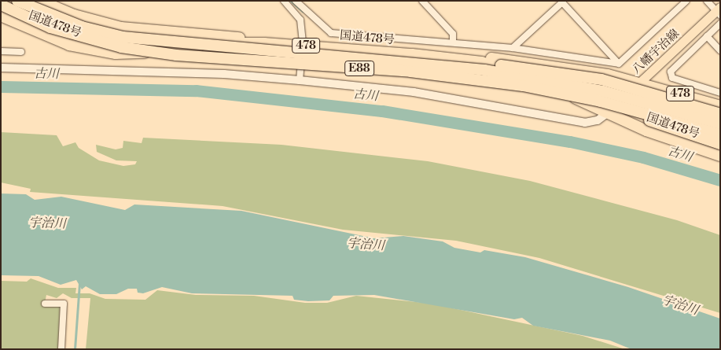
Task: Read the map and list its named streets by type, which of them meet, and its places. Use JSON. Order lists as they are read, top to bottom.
{
  "streets": {
    "highway": ["国道478号", "478", "E88"],
    "main road": ["八幡宇治線"]
  },
  "crossings": [
    ["国道478号", "八幡宇治線"]
  ],
  "water": ["古川", "宇治川"]
}
